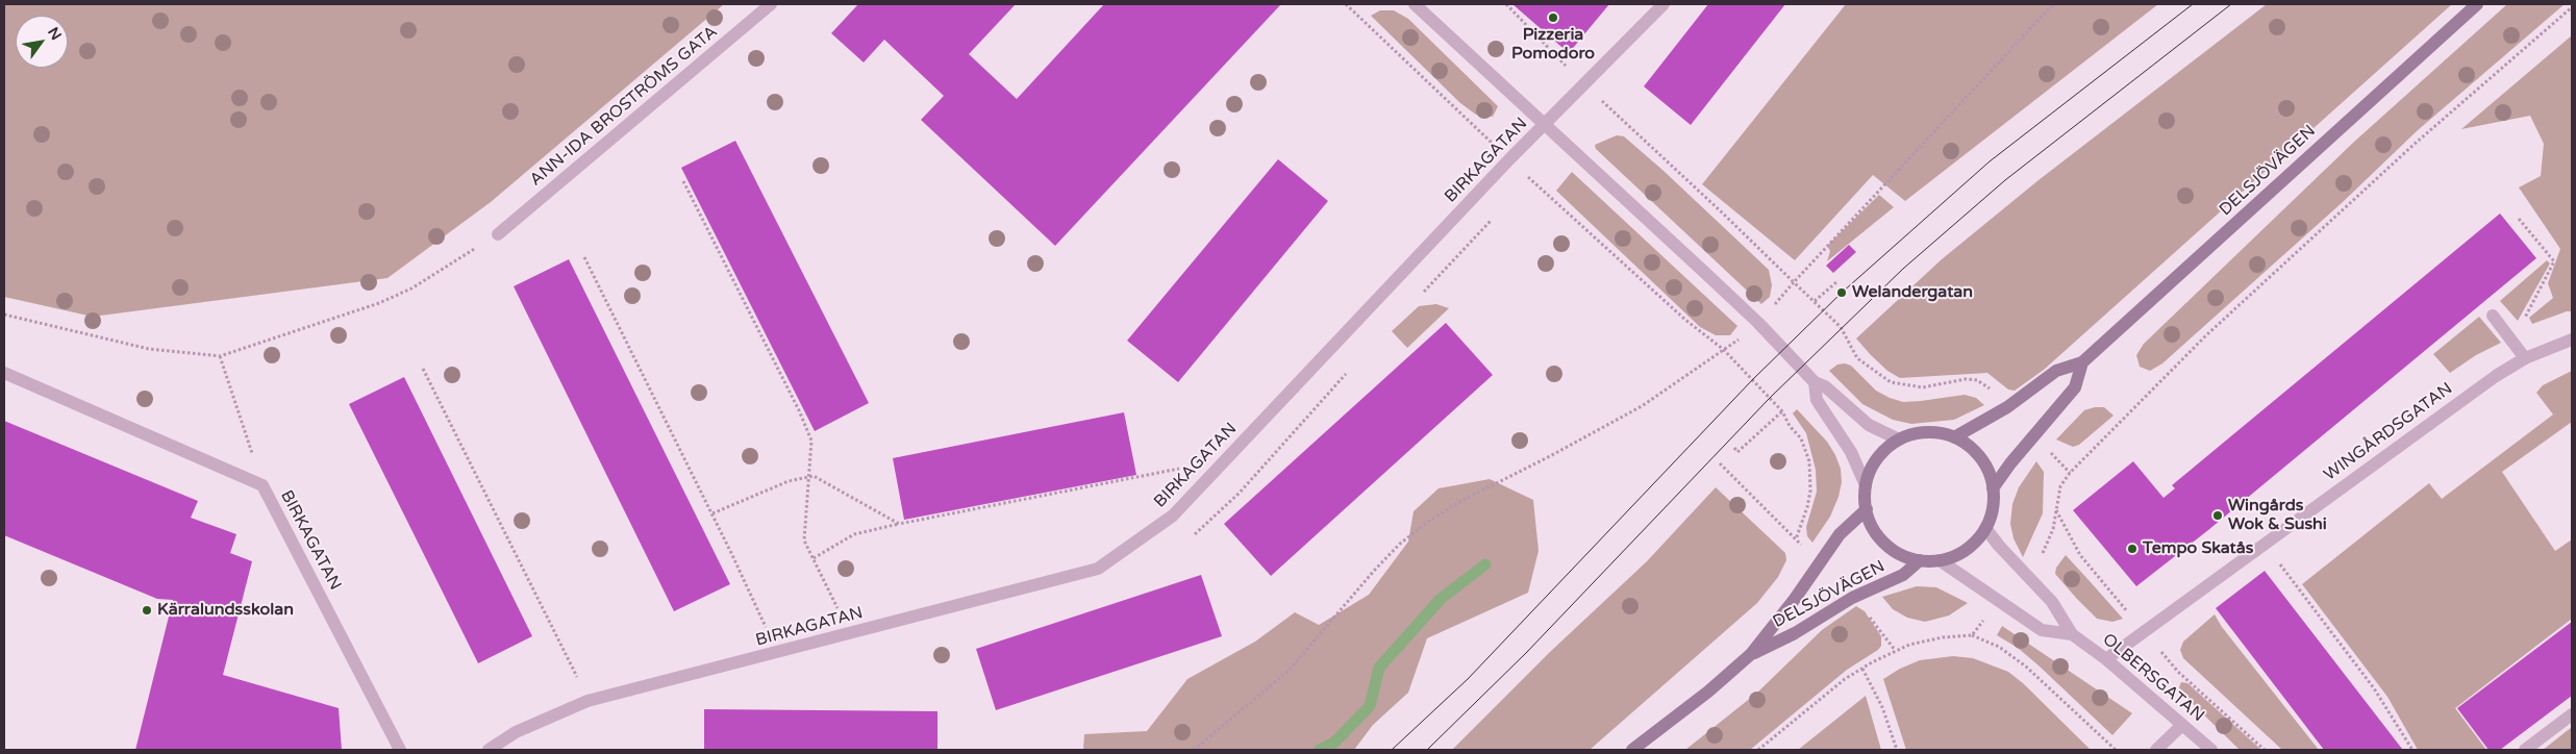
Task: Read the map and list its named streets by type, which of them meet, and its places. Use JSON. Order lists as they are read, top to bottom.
{
  "streets": {
    "street": [
      "ANN-IDA BROSTRÖMS GATA",
      "BIRKAGATAN",
      "DELSJÖVÄGEN",
      "WINGÅRDSGATAN",
      "OLBERSGATAN"
    ]
  },
  "crossings": [
    ["DELSJÖVÄGEN", "OLBERSGATAN"],
    ["WINGÅRDSGATAN", "OLBERSGATAN"]
  ],
  "places": [
    "Pizzeria Pomodoro",
    "Welandergatan",
    "Wingårds Wok & Sushi",
    "Tempo Skatås",
    "Kärralundsskolan"
  ],
  "north": "top right"
}
